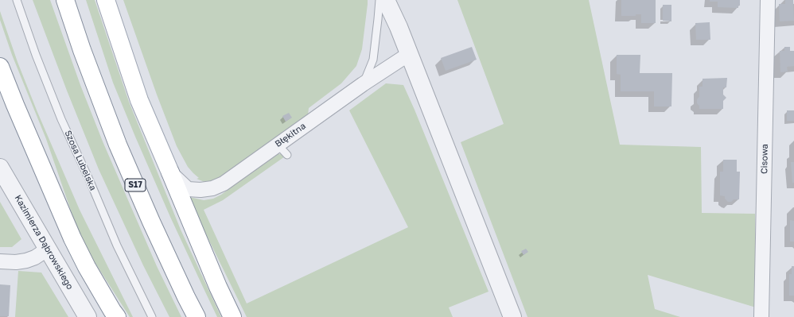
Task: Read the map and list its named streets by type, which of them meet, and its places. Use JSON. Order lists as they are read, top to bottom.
{
  "streets": {
    "main road": ["S17"],
    "street": ["Błękitna", "Cisowa", "Kazimierza Dąbrowskiego"],
    "lane": ["Szosa Lubelska"]
  }
}
